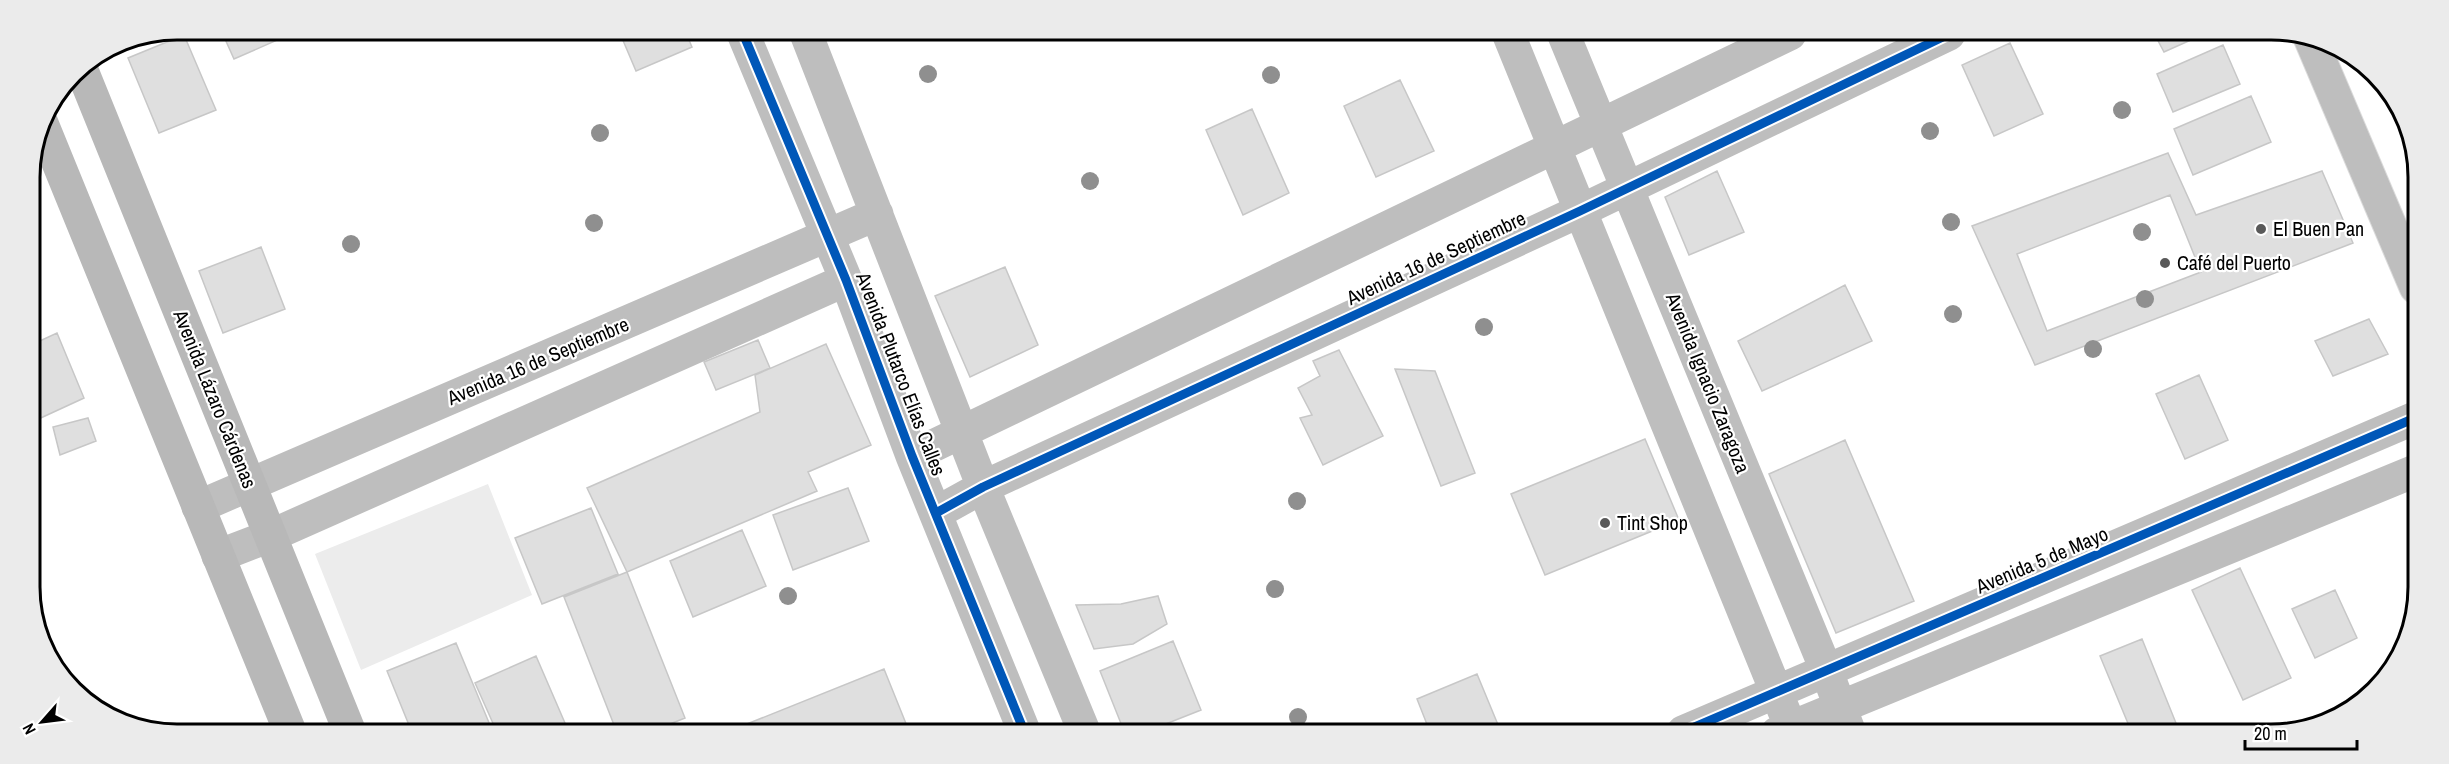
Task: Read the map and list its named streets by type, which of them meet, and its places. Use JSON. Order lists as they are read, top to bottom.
{
  "streets": {
    "main road": ["Avenida Lázaro Cárdenas"],
    "street": [
      "Avenida 16 de Septiembre",
      "Avenida Plutarco Elías Calles",
      "Avenida Ignacio Zaragoza",
      "Avenida 5 de Mayo"
    ]
  },
  "crossings": [
    ["Avenida 16 de Septiembre", "Avenida Plutarco Elías Calles"],
    ["Avenida 16 de Septiembre", "Avenida Ignacio Zaragoza"],
    ["Avenida 16 de Septiembre", "Avenida Lázaro Cárdenas"],
    ["Avenida Ignacio Zaragoza", "Avenida 5 de Mayo"]
  ],
  "places": ["El Buen Pan", "Café del Puerto", "Tint Shop"],
  "scale_bar": "20 m",
  "north": "bottom left"
}
